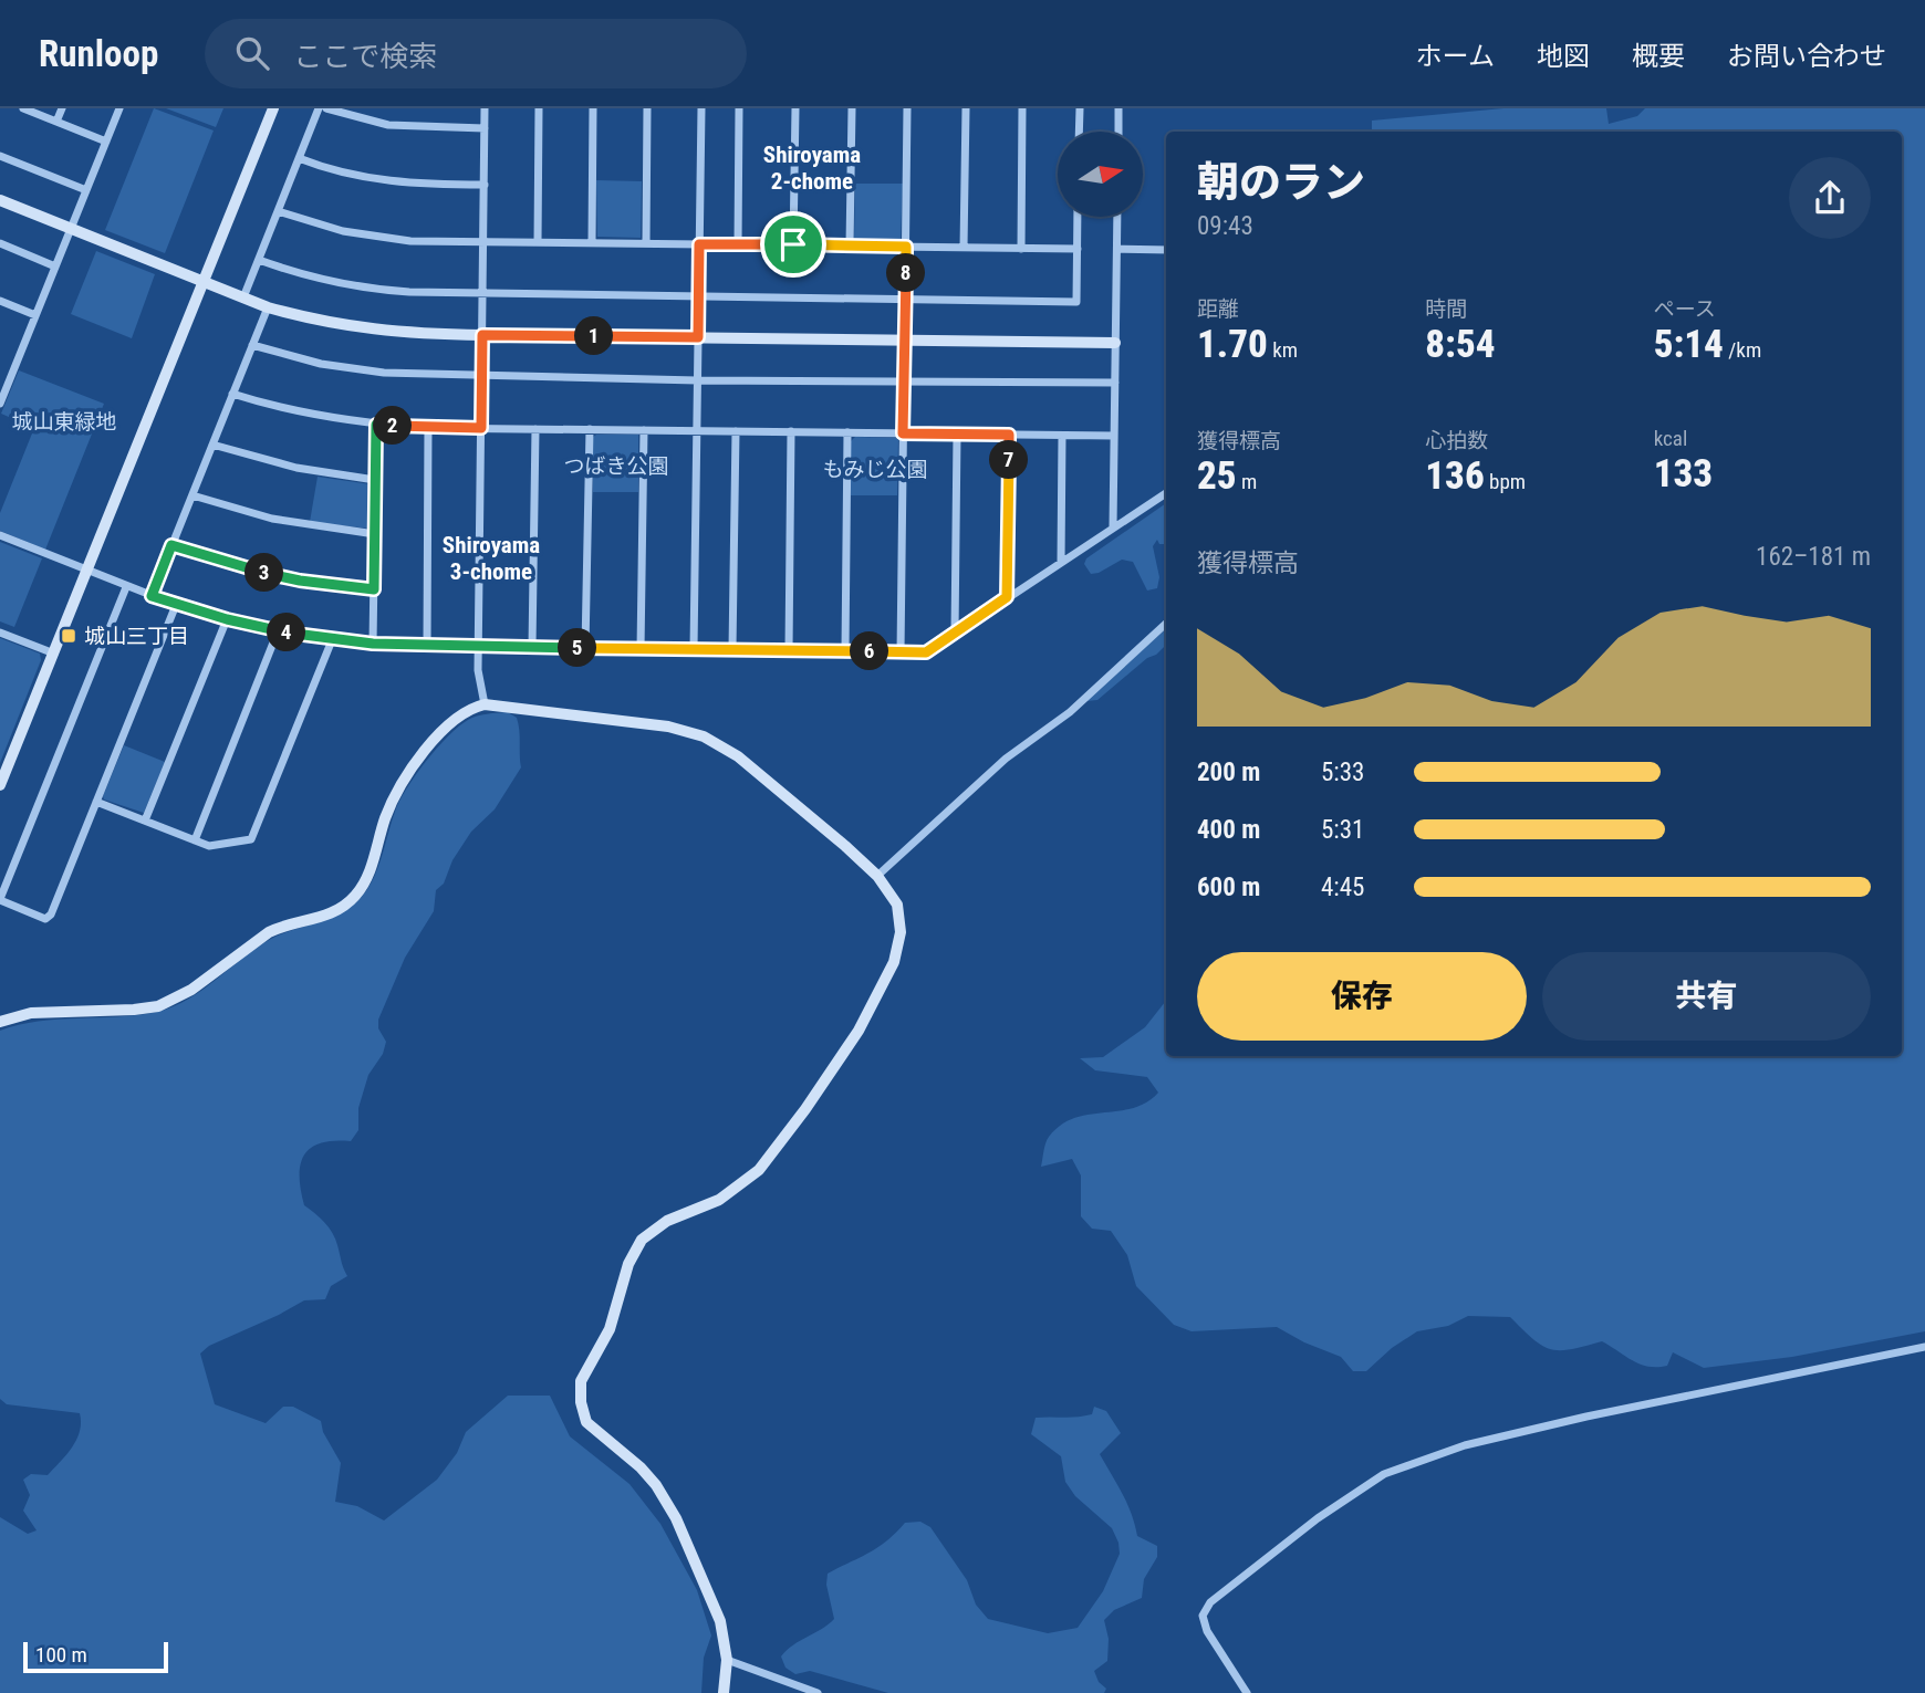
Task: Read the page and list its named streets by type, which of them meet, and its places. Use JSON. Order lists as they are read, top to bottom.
{
  "districts": ["Shiroyama 2-chome", "Shiroyama 3-chome"],
  "parks": ["城山東緑地", "つばき公園", "もみじ公園"],
  "places": {
    "transit": ["城山三丁目"]
  },
  "scale_bar": "100 m",
  "north": "right",
  "page": {
    "header": "Runloop",
    "search": "ここで検索",
    "nav": [
      "ホーム",
      "地図",
      "概要",
      "お問い合わせ"
    ],
    "heading": ["朝のラン", "09:43"],
    "pins": [
      "8",
      "1",
      "2",
      "7",
      "3",
      "4",
      "5",
      "6"
    ],
    "stats": [
      ["距離", "1.70 km"],
      ["時間", "8:54"],
      ["ペース", "5:14 /km"],
      ["獲得標高", "25 m"],
      ["心拍数", "136 bpm"],
      ["kcal", "133"]
    ],
    "chart": ["獲得標高", "162–181 m"],
    "list": [
      {
        "name": "200 m",
        "note": "5:33"
      },
      {
        "name": "400 m",
        "note": "5:31"
      },
      {
        "name": "600 m",
        "note": "4:45"
      }
    ],
    "buttons": ["保存", "共有"],
    "scale": "100 m"
  }
}
